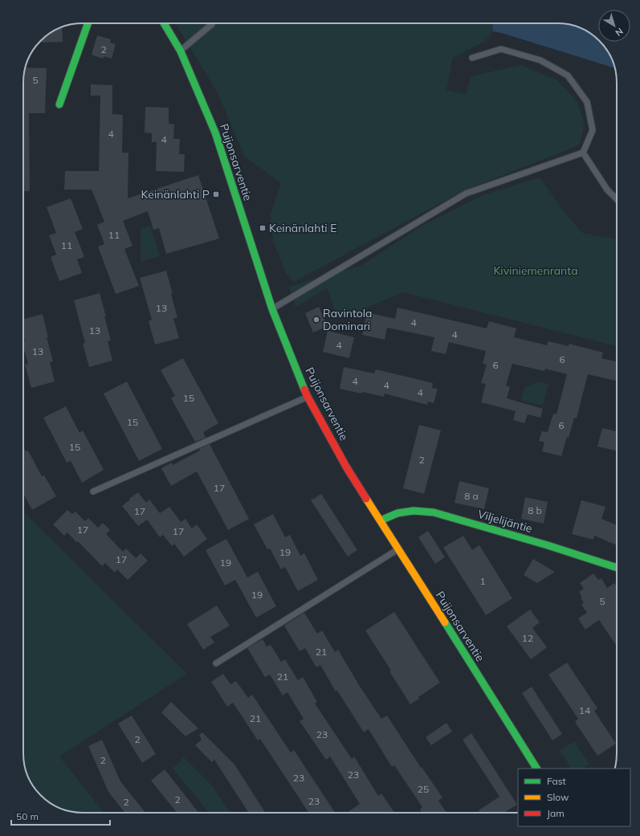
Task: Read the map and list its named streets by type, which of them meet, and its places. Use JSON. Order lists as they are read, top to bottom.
{
  "streets": {
    "main road": ["Puijonsarventie", "Viljelijäntie"]
  },
  "crossings": [
    ["Puijonsarventie", "Viljelijäntie"]
  ],
  "parks": ["Kiviniemenranta"],
  "places": {
    "transit": ["Keinänlahti P", "Keinänlahti E"],
    "other": ["Ravintola Dominari"]
  },
  "house_numbers": [
    "2",
    "5",
    "4",
    "4",
    "11",
    "11",
    "13",
    "4",
    "13",
    "4",
    "4",
    "13",
    "6",
    "6",
    "4",
    "4",
    "4",
    "15",
    "15",
    "6",
    "15",
    "2",
    "17",
    "8 a",
    "8 b",
    "17",
    "17",
    "17",
    "19",
    "17",
    "19",
    "1",
    "19",
    "5",
    "12",
    "21",
    "21",
    "14",
    "21",
    "23",
    "2",
    "2",
    "23",
    "23",
    "25",
    "2",
    "23",
    "2"
  ],
  "legend": ["Fast", "Slow", "Jam"],
  "scale_bar": "50 m",
  "north": "bottom right"
}
